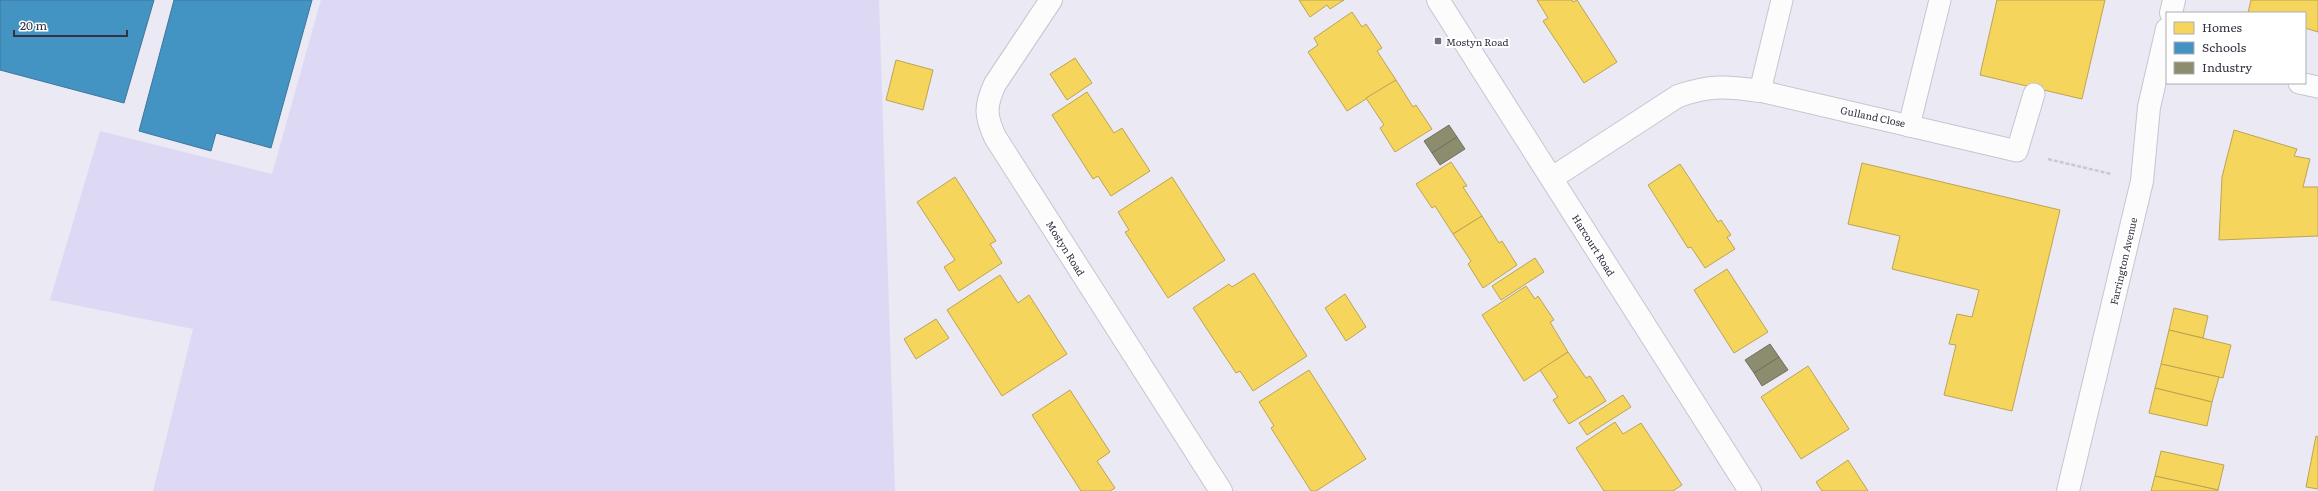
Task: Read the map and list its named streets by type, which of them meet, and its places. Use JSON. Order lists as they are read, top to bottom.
{
  "streets": {
    "street": [
      "Gulland Close",
      "Harcourt Road",
      "Mostyn Road",
      "Farrington Avenue"
    ]
  },
  "crossings": [
    ["Gulland Close", "Harcourt Road"]
  ],
  "places": {
    "transit": ["Mostyn Road"]
  },
  "legend": ["Homes", "Schools", "Industry"],
  "scale_bar": "20 m"
}
